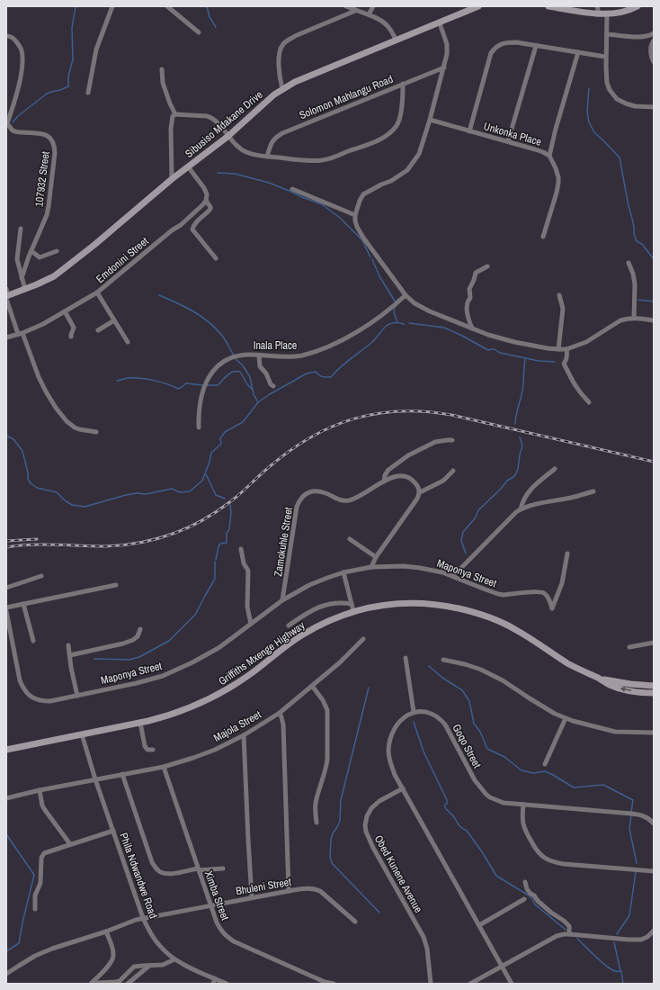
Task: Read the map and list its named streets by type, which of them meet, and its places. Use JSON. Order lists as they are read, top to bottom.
{
  "streets": {
    "street": [
      "Solomon Mahlangu Road",
      "Sibusiso Mdakane Drive",
      "Unkonka Place",
      "107932 Street",
      "Emdonini Street",
      "Inala Place",
      "Zamokuhle Street",
      "Maponya Street",
      "Griffiths Mxenge Highway",
      "Majola Street",
      "Goqo Street",
      "Obed Kunene Avenue",
      "Phila Ndwandwe Road",
      "Bhuleni Street",
      "Ximba Street"
    ]
  },
  "crossings": [
    ["Zamokuhle Street", "Maponya Street"],
    ["Griffiths Mxenge Highway", "Phila Ndwandwe Road"],
    ["Majola Street", "Phila Ndwandwe Road"],
    ["Majola Street", "Ximba Street"],
    ["Phila Ndwandwe Road", "Bhuleni Street"],
    ["Bhuleni Street", "Ximba Street"]
  ]
}
